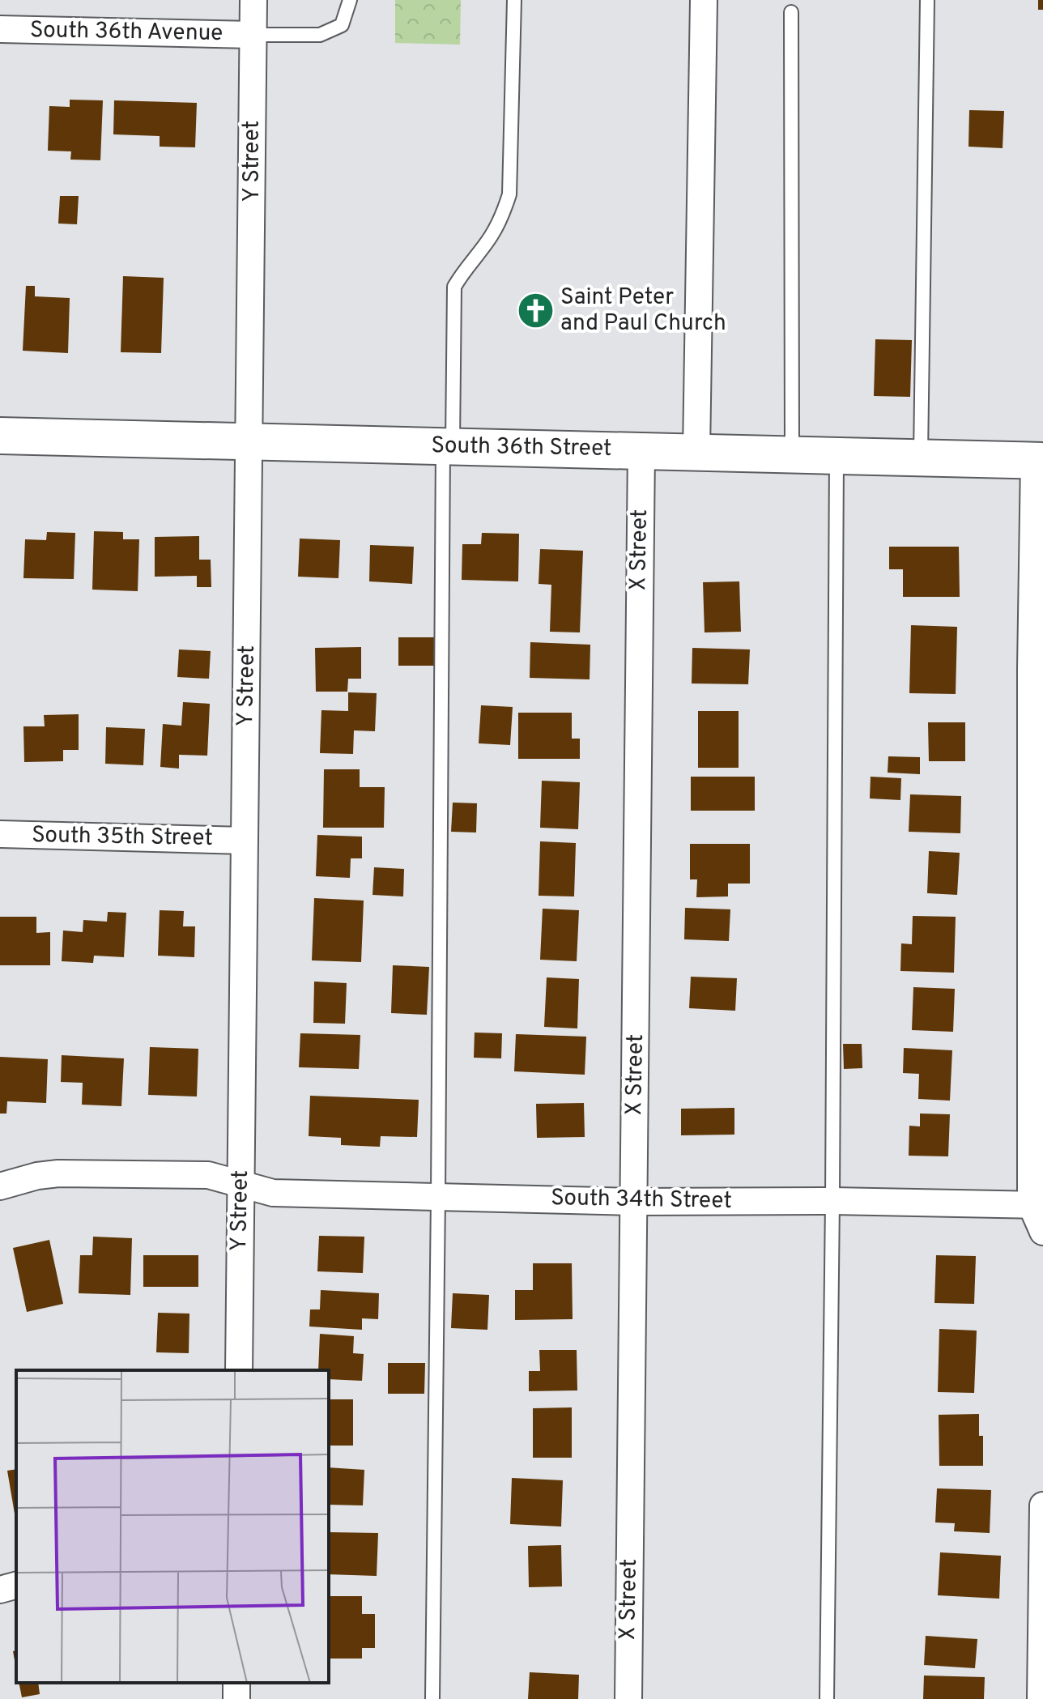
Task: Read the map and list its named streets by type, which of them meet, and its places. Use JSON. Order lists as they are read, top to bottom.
{
  "streets": {
    "main road": ["South 36th Street"],
    "street": [
      "South 36th Avenue",
      "Y Street",
      "X Street",
      "South 35th Street",
      "South 34th Street"
    ]
  },
  "crossings": [
    ["South 36th Avenue", "Y Street"],
    ["Y Street", "South 36th Street"],
    ["Y Street", "South 35th Street"],
    ["Y Street", "South 34th Street"],
    ["South 36th Street", "X Street"],
    ["X Street", "South 34th Street"]
  ],
  "places": {
    "church": ["Saint Peter and Paul Church"]
  }
}
